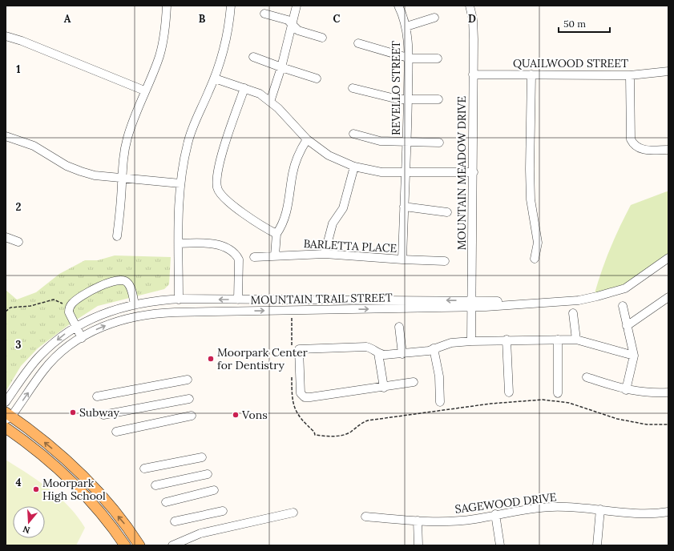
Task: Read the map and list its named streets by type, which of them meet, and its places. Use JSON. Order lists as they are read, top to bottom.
{
  "streets": {
    "street": [
      "QUAILWOOD STREET",
      "REVELLO STREET",
      "MOUNTAIN MEADOW DRIVE",
      "BARLETTA PLACE",
      "MOUNTAIN TRAIL STREET",
      "SAGEWOOD DRIVE"
    ]
  },
  "crossings": [
    ["QUAILWOOD STREET", "MOUNTAIN MEADOW DRIVE"],
    ["REVELLO STREET", "BARLETTA PLACE"],
    ["MOUNTAIN MEADOW DRIVE", "MOUNTAIN TRAIL STREET"]
  ],
  "places": [
    "Moorpark Center for Dentistry",
    "Subway",
    "Vons",
    "Moorpark High School"
  ],
  "scale_bar": "50 m",
  "north": "bottom",
  "grid": {
    "columns": [
      "A",
      "B",
      "C",
      "D"
    ],
    "rows": [
      "1",
      "2",
      "3",
      "4"
    ]
  }
}
